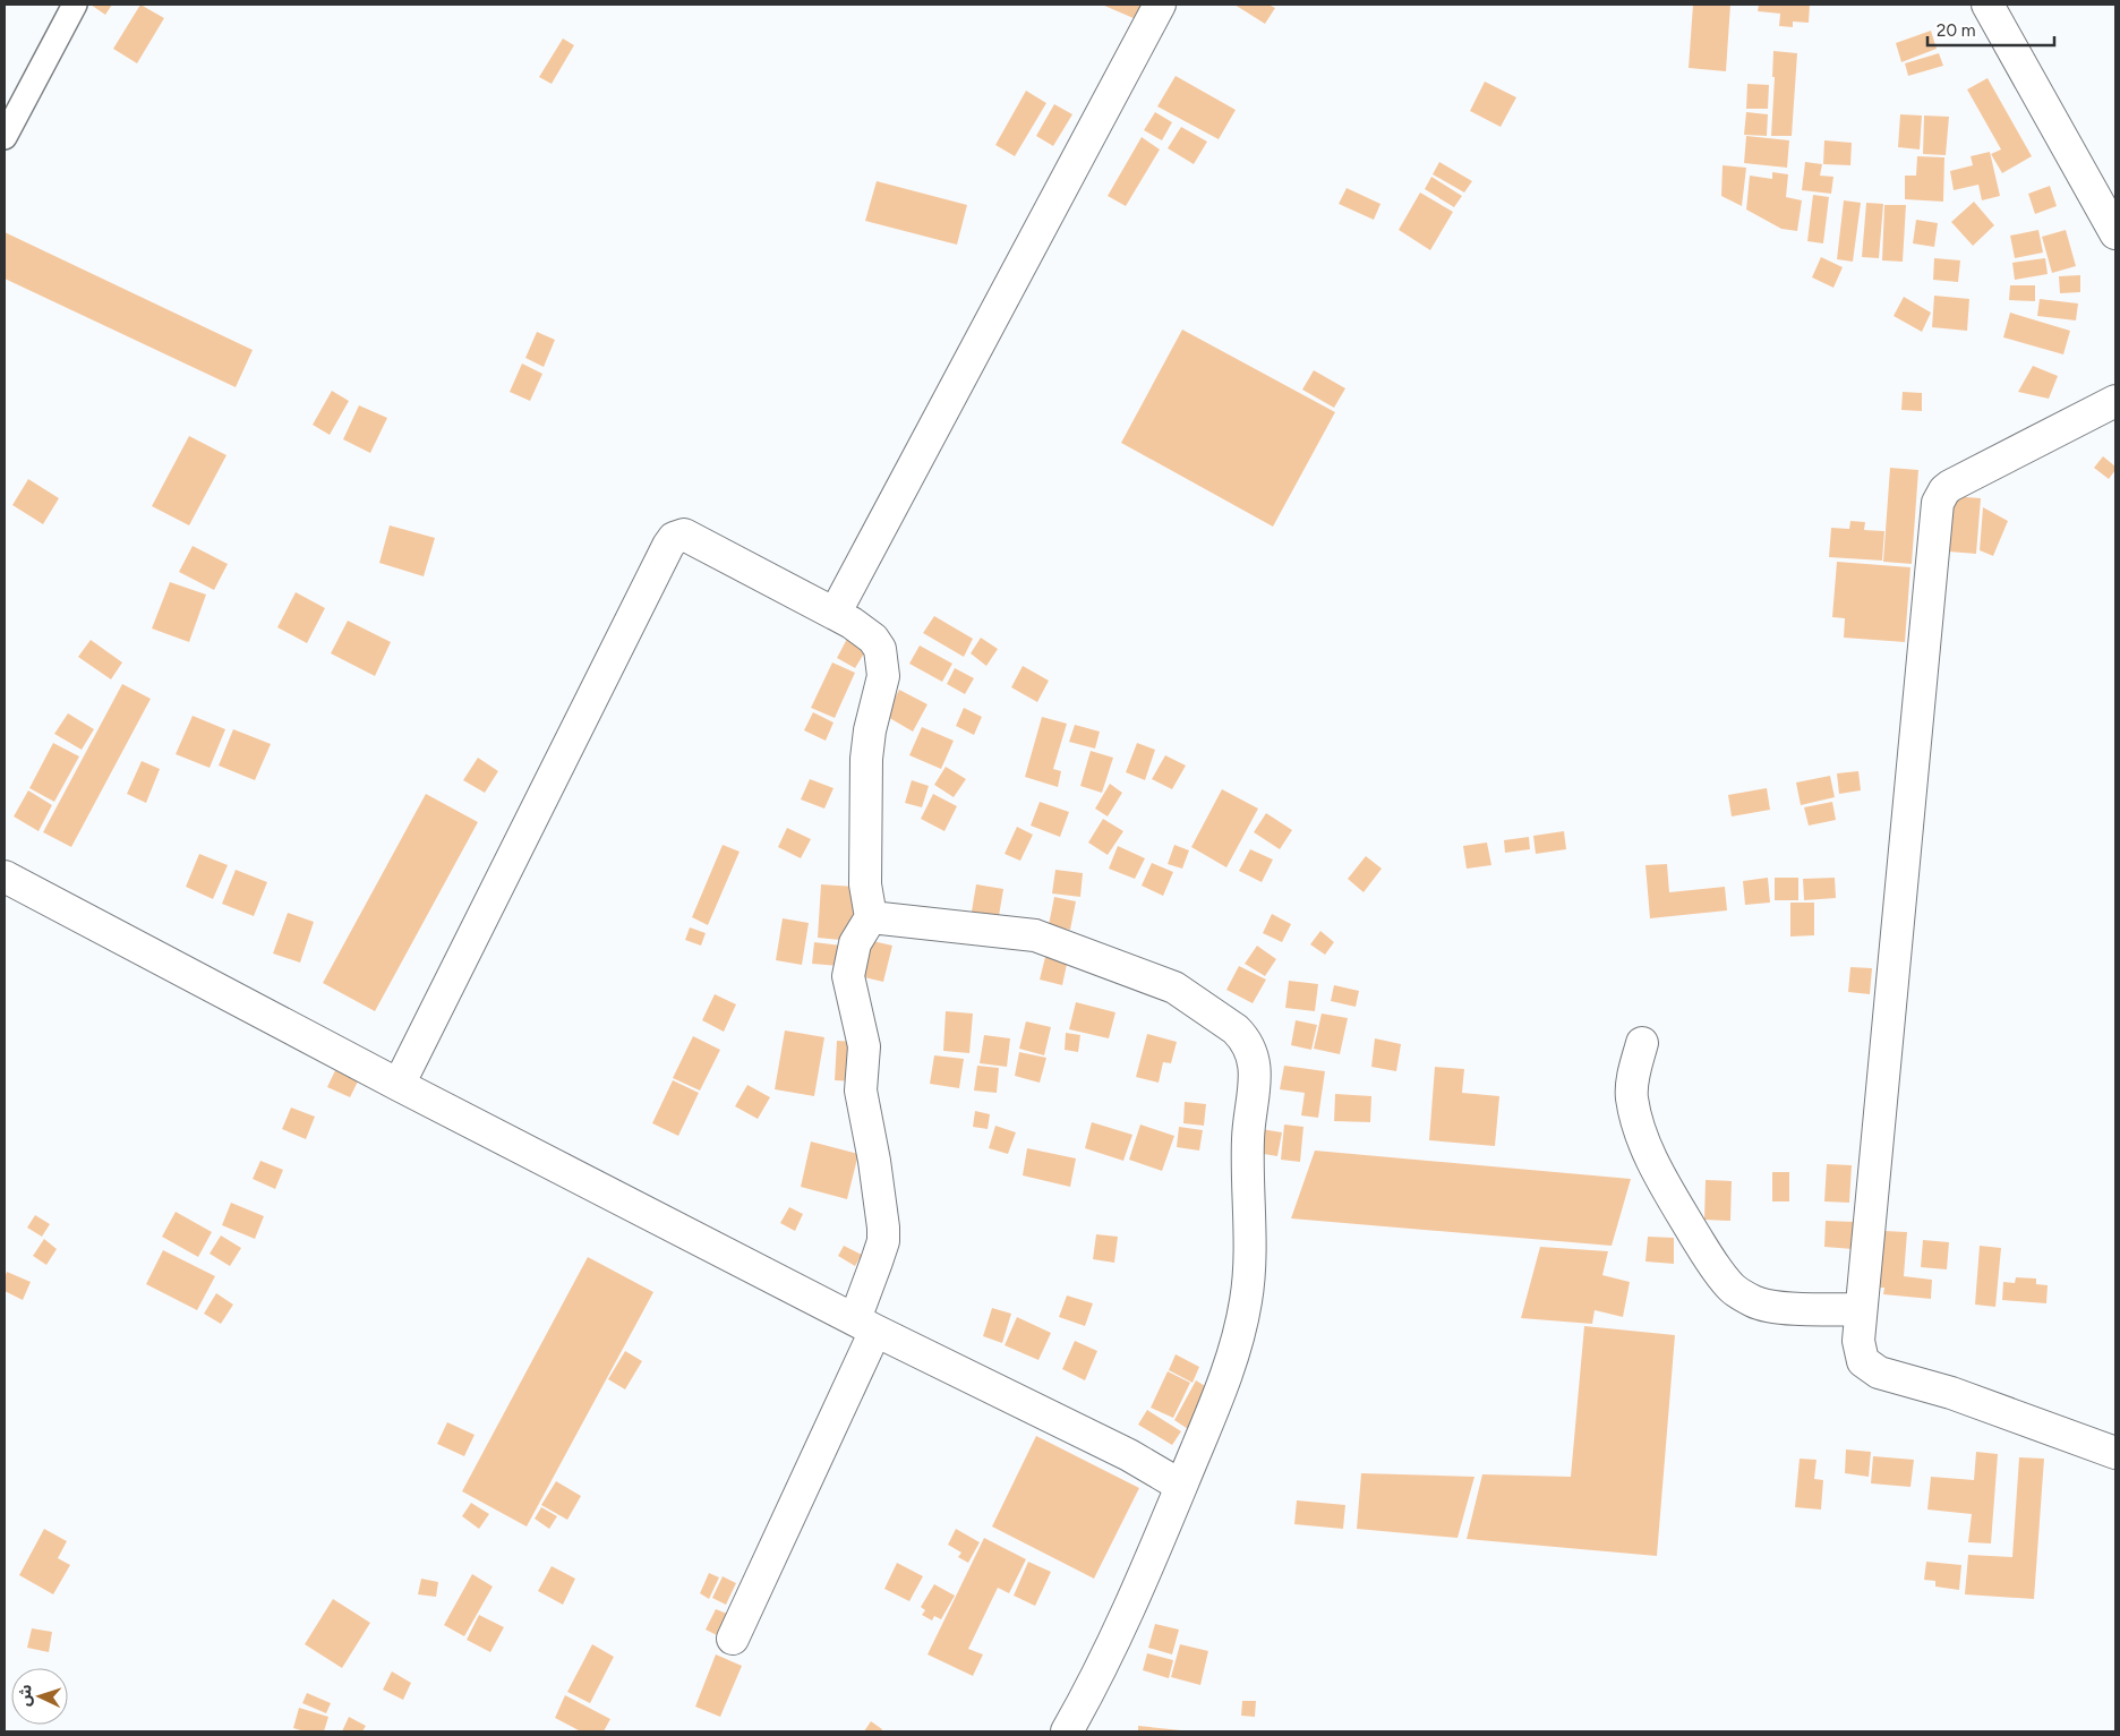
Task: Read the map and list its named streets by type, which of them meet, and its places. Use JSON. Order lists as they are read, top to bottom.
{
  "scale_bar": "20 m",
  "north": "left"
}
